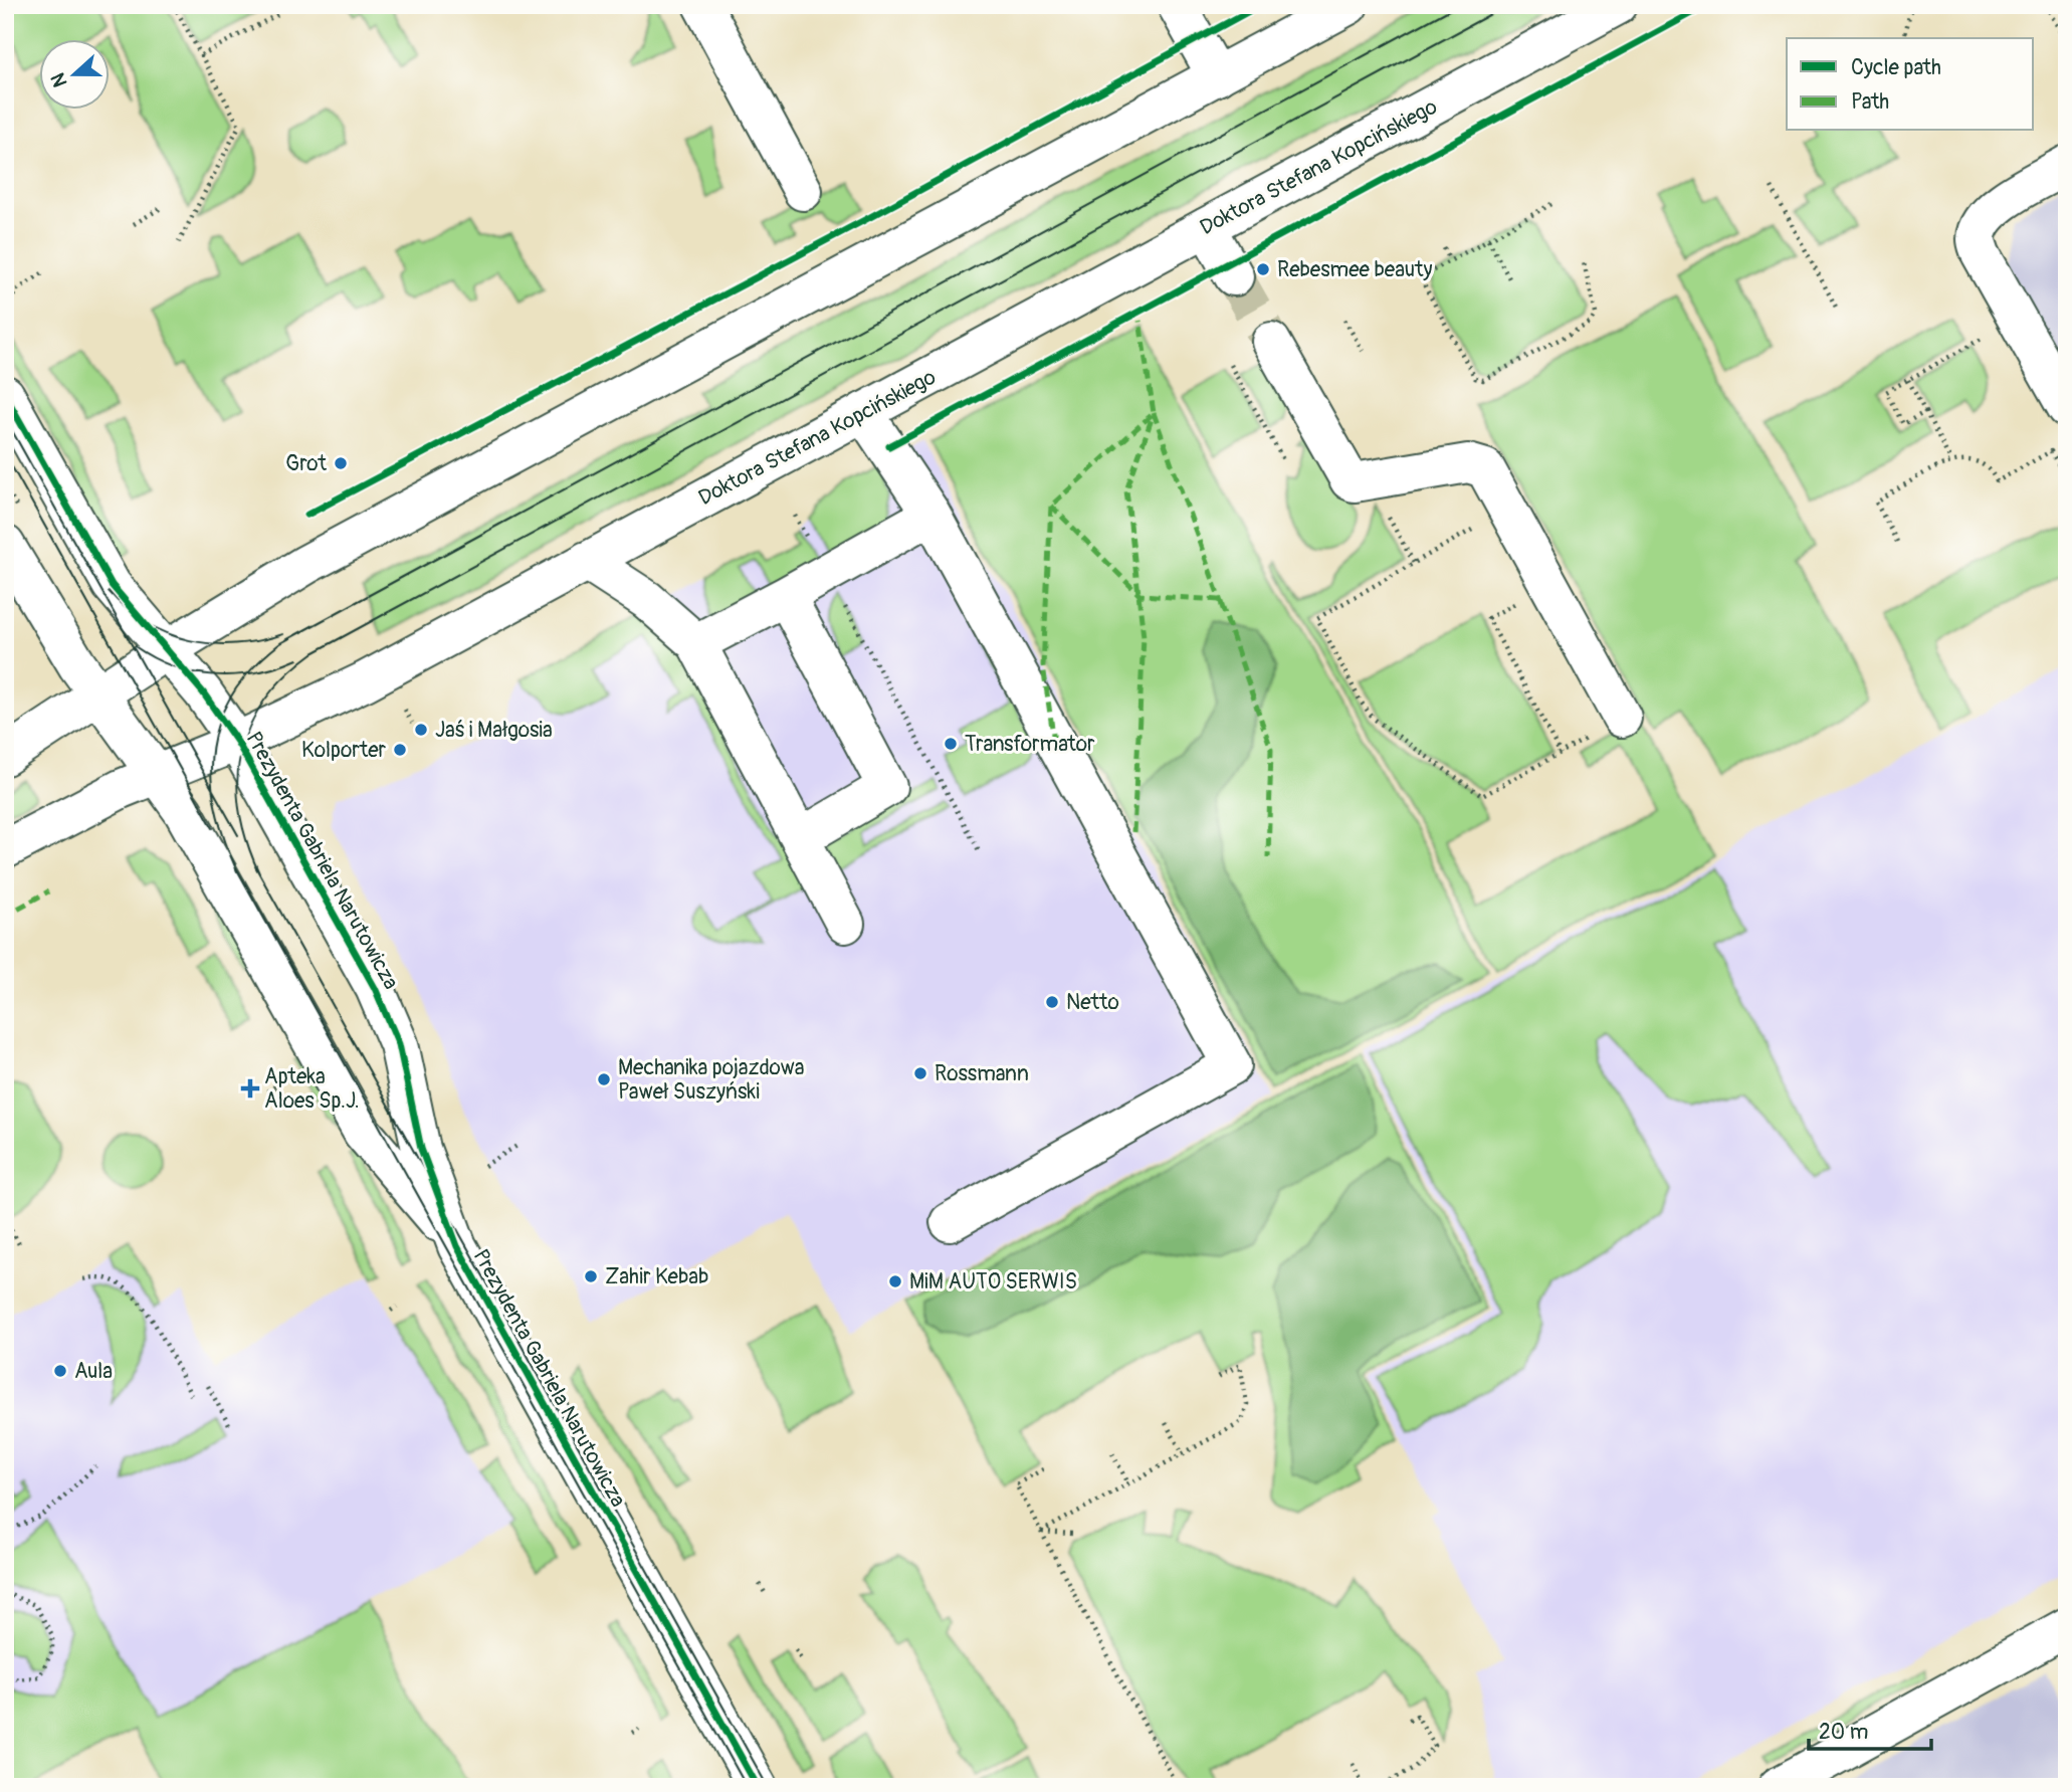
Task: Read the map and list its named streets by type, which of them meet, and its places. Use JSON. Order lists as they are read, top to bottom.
{
  "streets": {
    "main road": ["Doktora Stefana Kopcińskiego", "Prezydenta Gabriela Narutowicza"]
  },
  "crossings": [
    ["Doktora Stefana Kopcińskiego", "Prezydenta Gabriela Narutowicza"]
  ],
  "places": {
    "other": [
      "Rebesmee beauty",
      "Grot",
      "Jaś i Małgosia",
      "Transformator",
      "Kolporter",
      "Netto",
      "Rossmann",
      "Mechanika pojazdowa Paweł Suszyński",
      "Zahir Kebab",
      "MiM AUTO SERWIS",
      "Aula"
    ],
    "health": ["Apteka Aloes Sp.J."]
  },
  "legend": ["Cycle path", "Path"],
  "scale_bar": "20 m",
  "north": "left"
}
